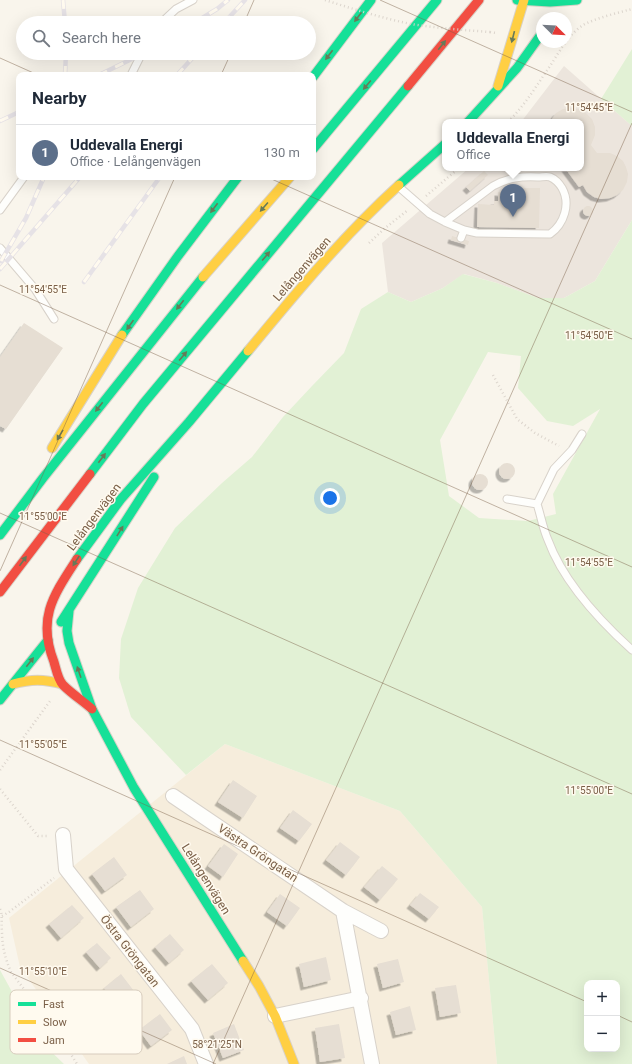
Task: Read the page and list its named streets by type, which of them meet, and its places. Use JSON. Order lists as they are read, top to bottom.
{
  "streets": {
    "main road": ["Lelångenvägen"],
    "street": ["Västra Gröngatan", "Östra Gröngatan"]
  },
  "legend": ["Fast", "Slow", "Jam"],
  "north": "bottom right",
  "page": {
    "search": "Search here",
    "heading": "Nearby",
    "popup": ["Uddevalla Energi", "Office"],
    "list": [
      {
        "mark": "1",
        "name": "Uddevalla Energi",
        "note": "Office · Lelångenvägen",
        "value": "130 m"
      }
    ],
    "pins": "1",
    "map_buttons": ["+", "−"]
  },
  "coordinates": [
    "11°54'45\"E",
    "11°54'55\"E",
    "11°54'50\"E",
    "11°55'00\"E",
    "11°55'05\"E",
    "11°55'10\"E",
    "58°21'25\"N"
  ]
}
